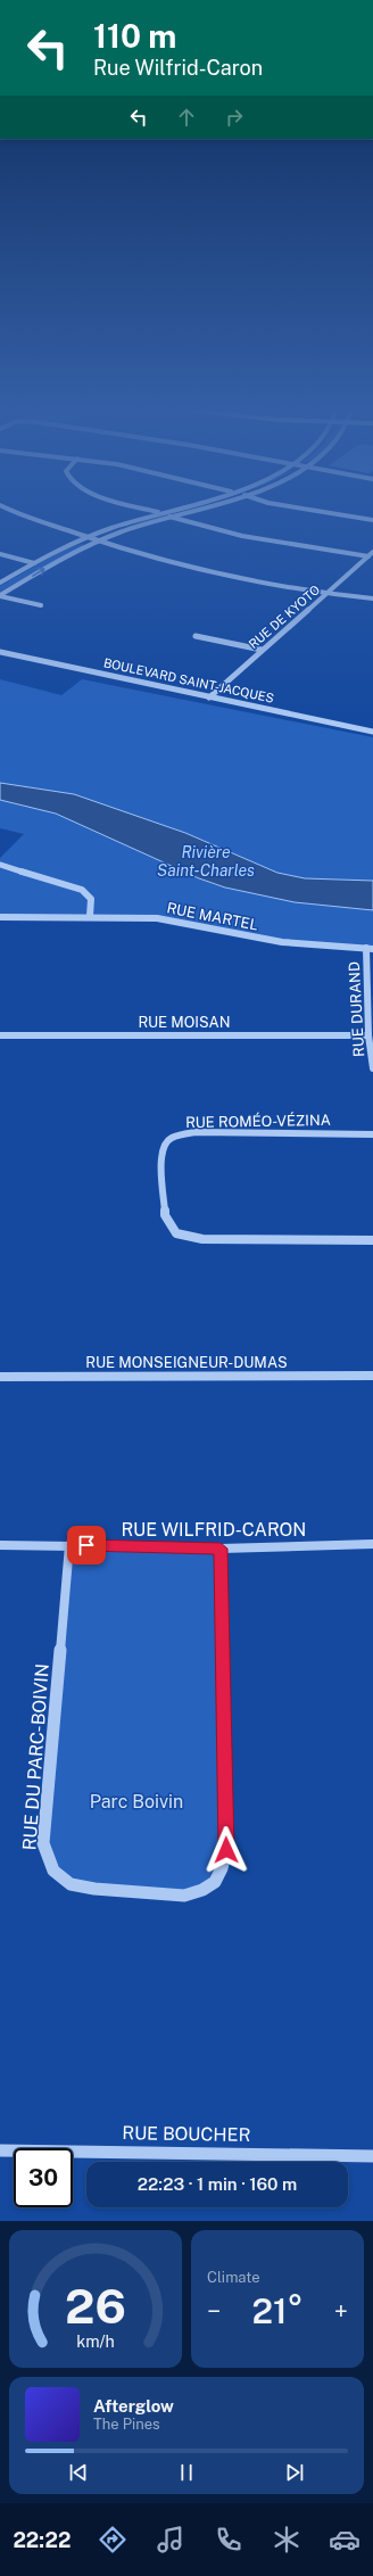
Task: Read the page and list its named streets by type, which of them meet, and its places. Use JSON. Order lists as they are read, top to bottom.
{
  "streets": {
    "street": [
      "RUE DE KYOTO",
      "BOULEVARD SAINT-JACQUES",
      "RUE MARTEL",
      "RUE DURAND",
      "RUE MOISAN",
      "RUE ROMÉO-VÉZINA",
      "RUE MONSEIGNEUR-DUMAS",
      "RUE WILFRID-CARON",
      "RUE DU PARC-BOIVIN",
      "RUE BOUCHER"
    ]
  },
  "crossings": [
    ["RUE DE KYOTO", "BOULEVARD SAINT-JACQUES"],
    ["RUE MARTEL", "RUE DURAND"],
    ["RUE DURAND", "RUE MOISAN"],
    ["RUE WILFRID-CARON", "RUE DU PARC-BOIVIN"]
  ],
  "water": ["Rivière Saint-Charles"],
  "parks": ["Parc Boivin"],
  "page": {
    "turn": ["110 m", "Rue Wilfrid-Caron"],
    "limit": "30",
    "trip": "22:23 · 1 min · 160 m",
    "tile": "Climate",
    "heat": ["−", "21°", "+"],
    "song": ["Afterglow", "The Pines"],
    "tabs": "22:22",
    "gauge": ["26", "km/h"]
  }
}
